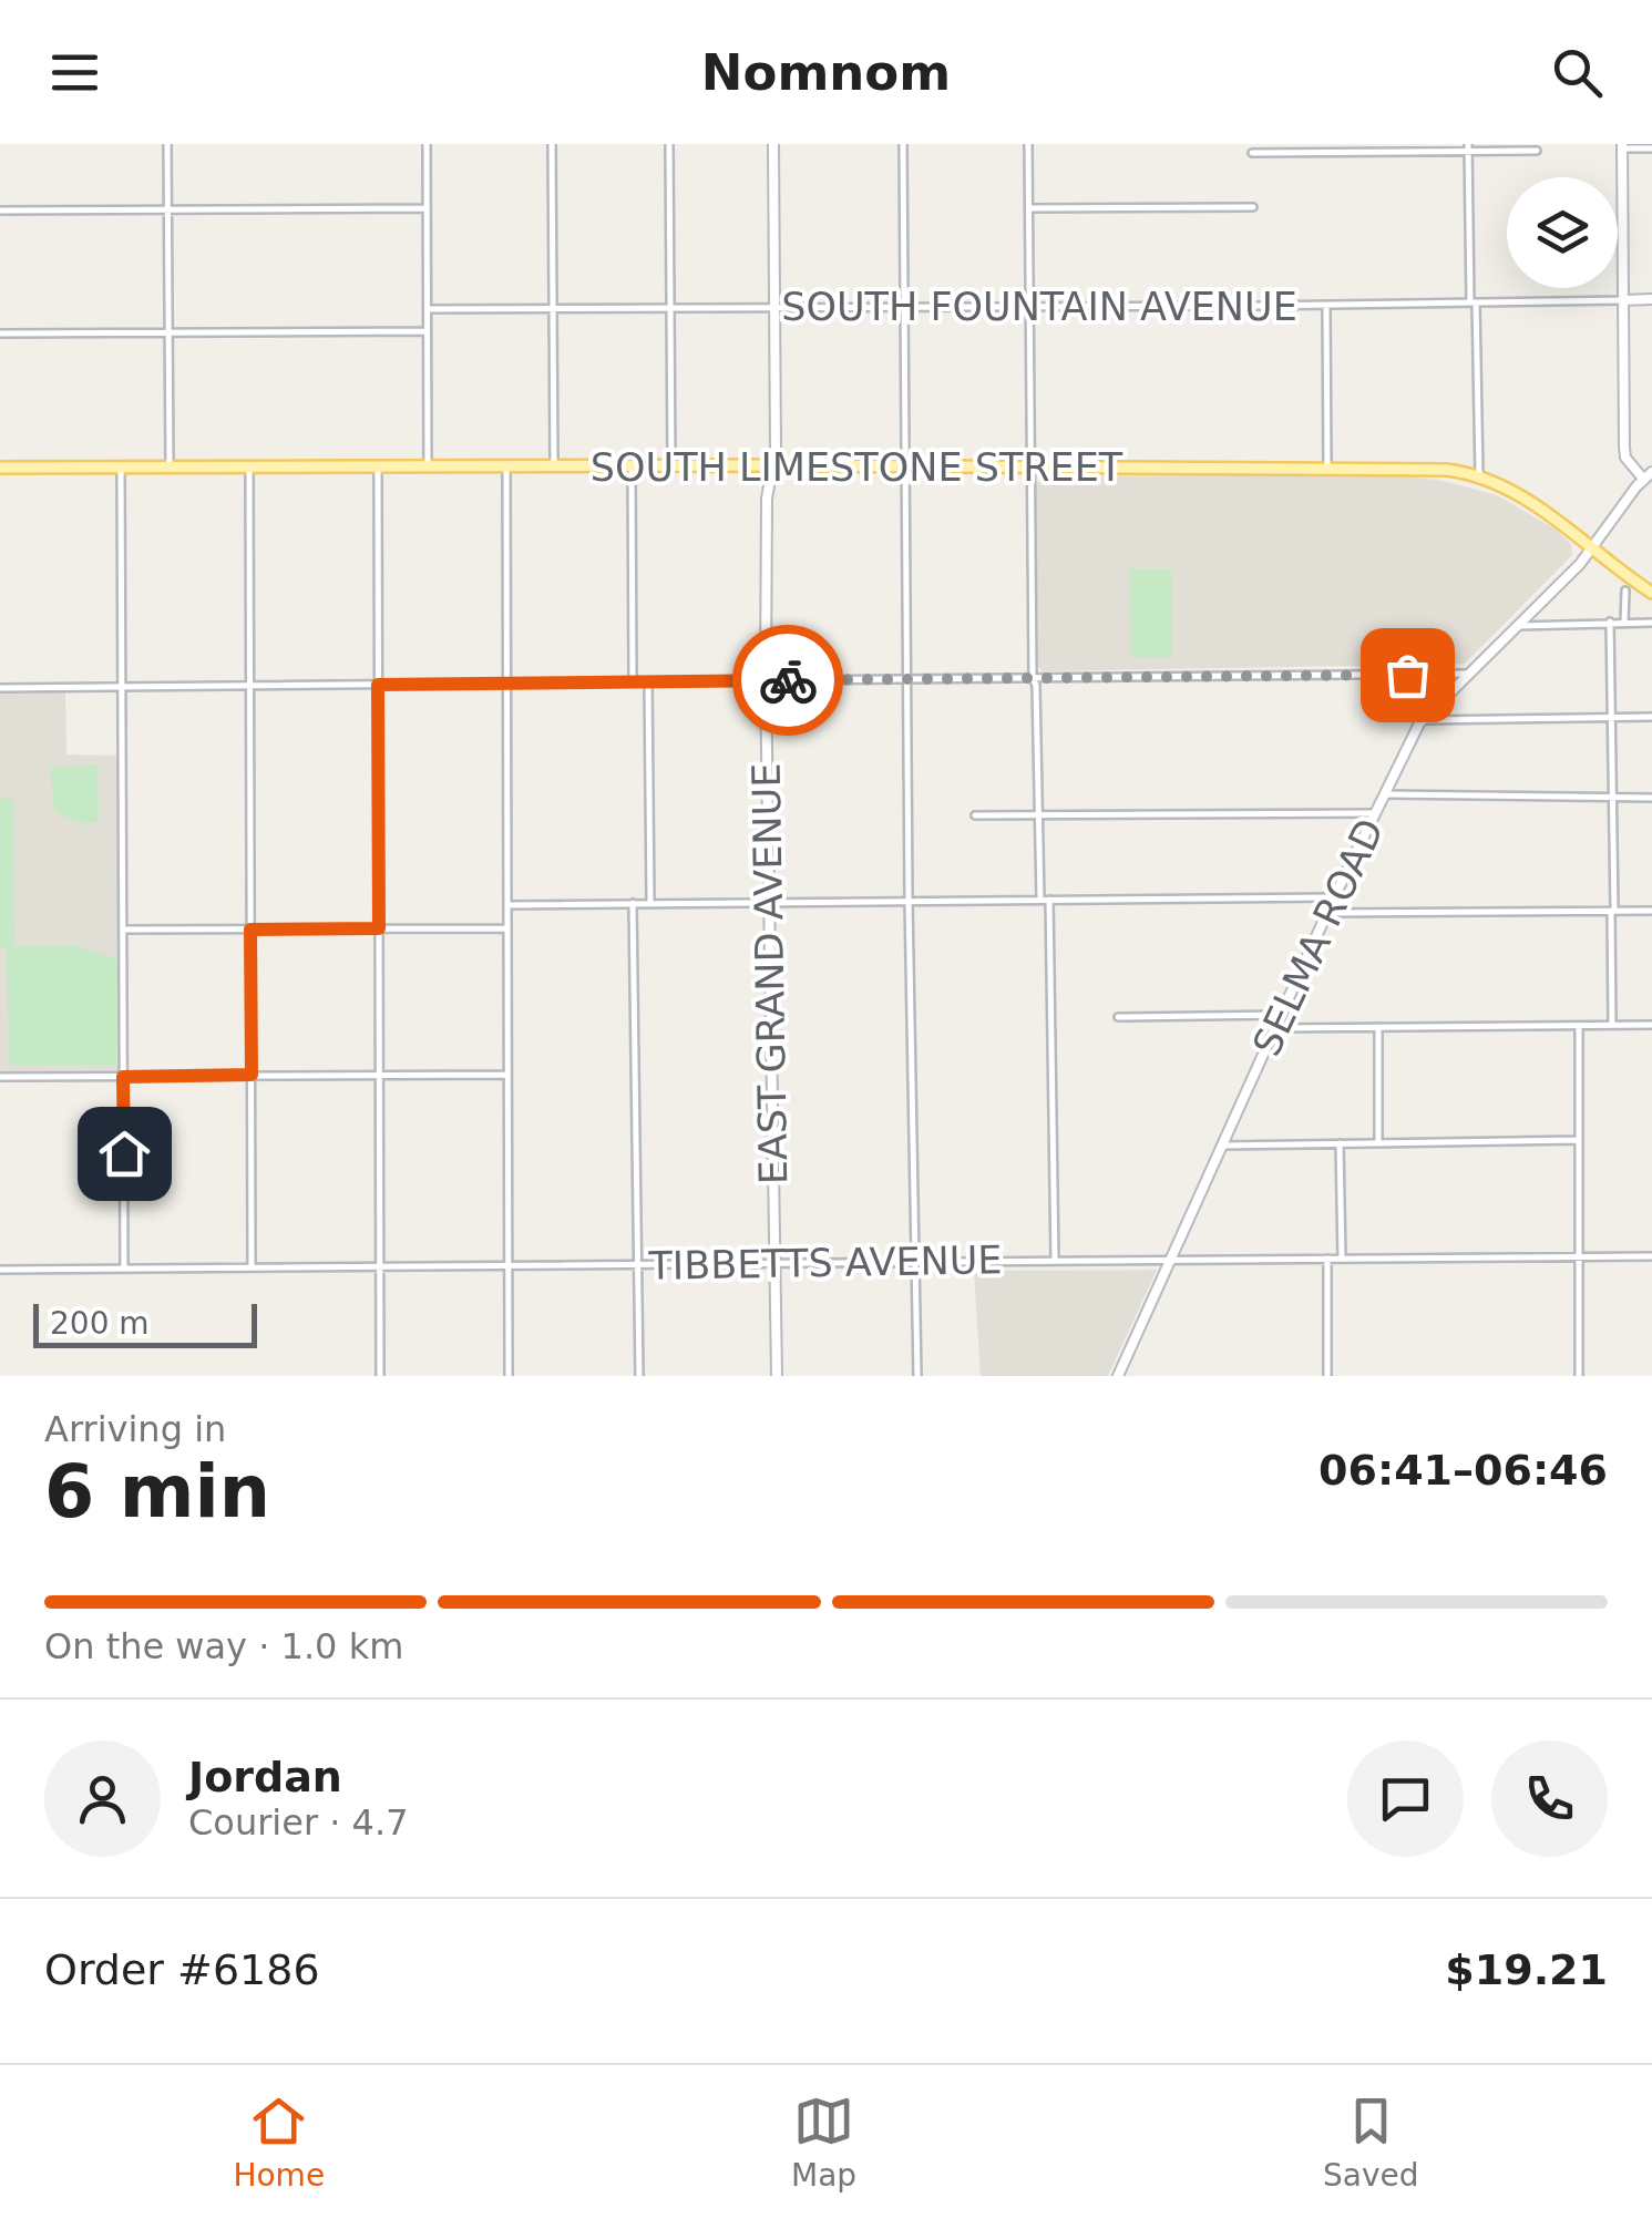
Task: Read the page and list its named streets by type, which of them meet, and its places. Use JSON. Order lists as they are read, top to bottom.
{
  "streets": {
    "main road": ["SOUTH LIMESTONE STREET"],
    "street": [
      "SOUTH FOUNTAIN AVENUE",
      "SELMA ROAD",
      "EAST GRAND AVENUE",
      "TIBBETTS AVENUE"
    ]
  },
  "crossings": [
    ["SOUTH FOUNTAIN AVENUE", "EAST GRAND AVENUE"],
    ["SOUTH LIMESTONE STREET", "SELMA ROAD"],
    ["SOUTH LIMESTONE STREET", "EAST GRAND AVENUE"],
    ["SELMA ROAD", "TIBBETTS AVENUE"],
    ["EAST GRAND AVENUE", "TIBBETTS AVENUE"]
  ],
  "scale_bar": "200 m",
  "page": {
    "header": "Nomnom",
    "scale": "200 m",
    "heading": ["6 min", "Arriving in", "06:41–06:46"],
    "panel": [
      "Jordan",
      "Courier · 4.7",
      "Order #6186",
      "$19.21"
    ],
    "bar": "On the way · 1.0 km",
    "tabs": ["Home", "Map", "Saved"]
  }
}
